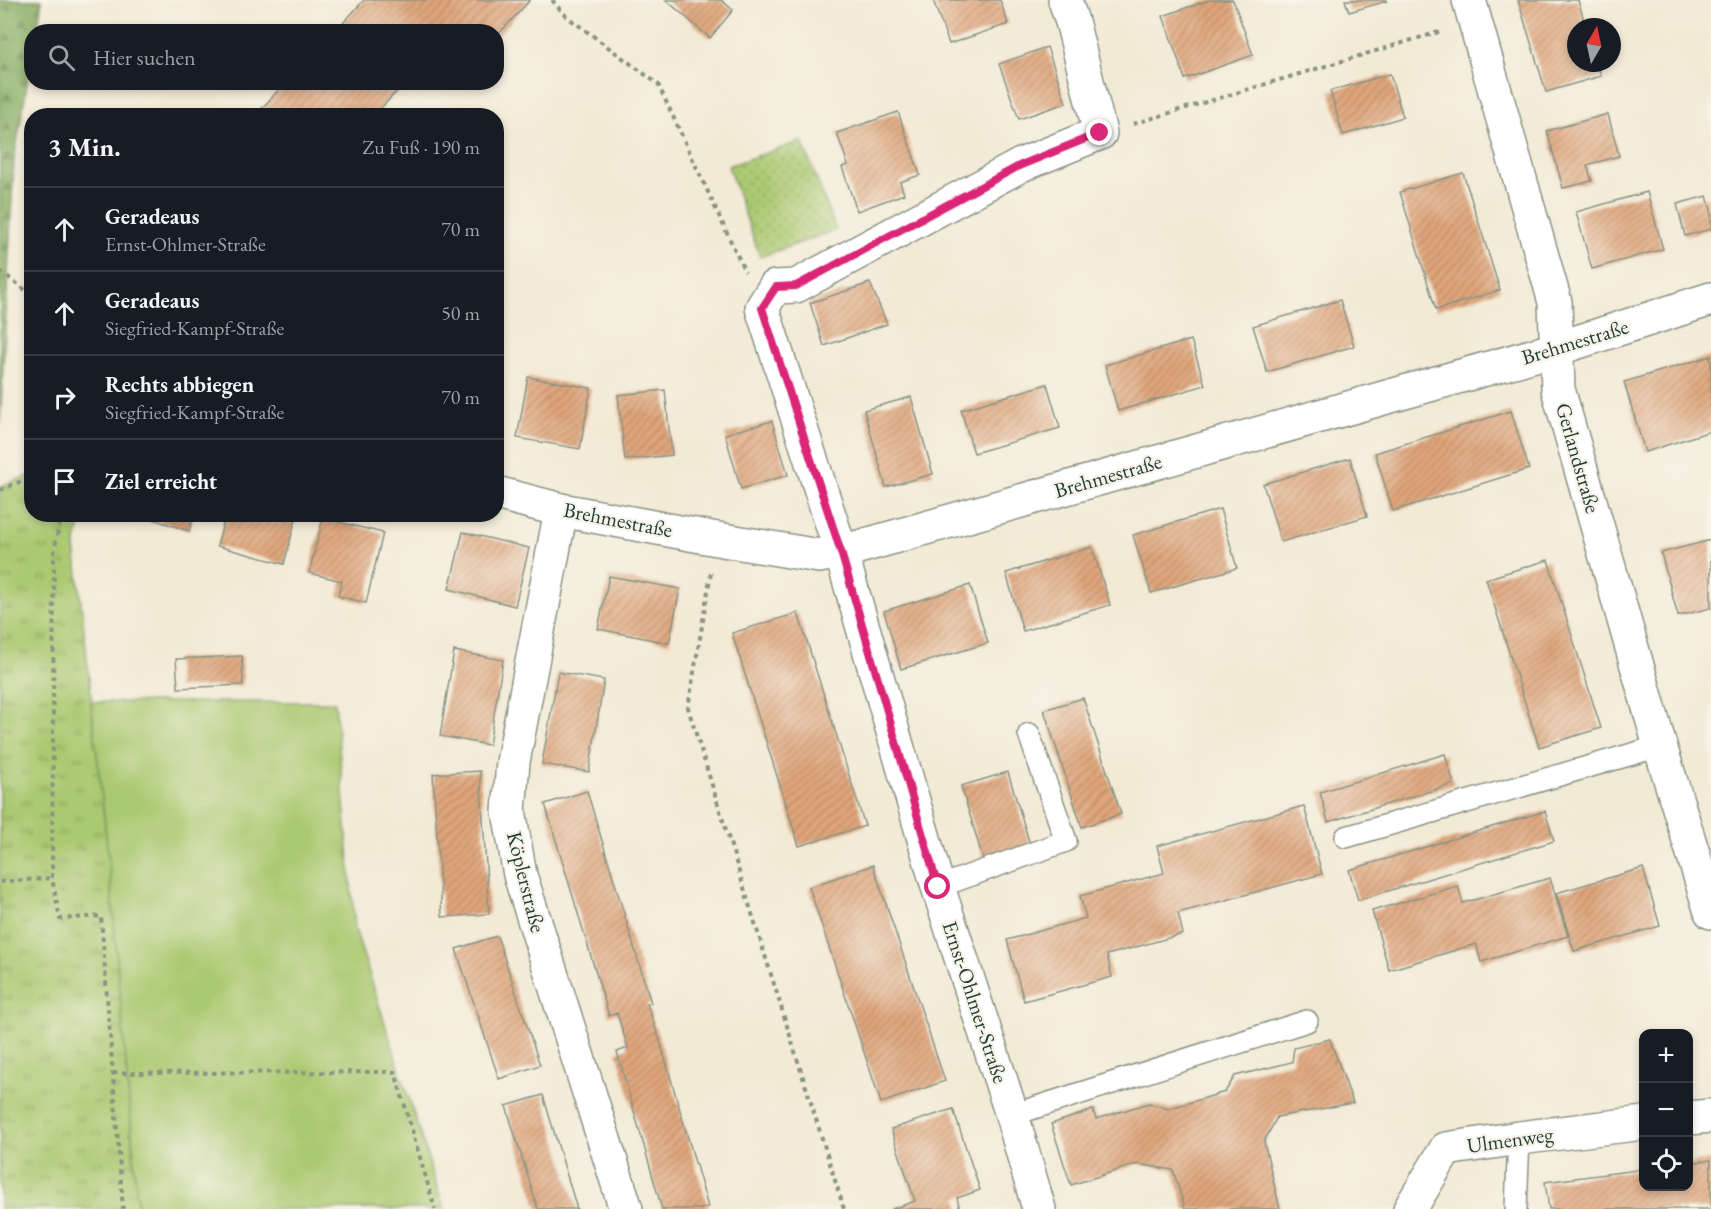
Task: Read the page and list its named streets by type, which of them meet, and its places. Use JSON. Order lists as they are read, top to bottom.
{
  "streets": {
    "street": [
      "Brehmestraße",
      "Gerlandstraße",
      "Köplerstraße",
      "Ernst-Ohlmer-Straße",
      "Ulmenweg"
    ]
  },
  "crossings": [
    ["Brehmestraße", "Gerlandstraße"],
    ["Brehmestraße", "Köplerstraße"],
    ["Brehmestraße", "Ernst-Ohlmer-Straße"]
  ],
  "north": "top",
  "page": {
    "search": "Hier suchen",
    "heading": ["3 Min.", "Zu Fuß · 190 m"],
    "list": [
      ["Geradeaus", "Ernst-Ohlmer-Straße", "70 m"],
      ["Geradeaus", "Siegfried-Kampf-Straße", "50 m"],
      ["Rechts abbiegen", "Siegfried-Kampf-Straße", "70 m"],
      "Ziel erreicht"
    ],
    "map_buttons": ["+", "−"]
  }
}
